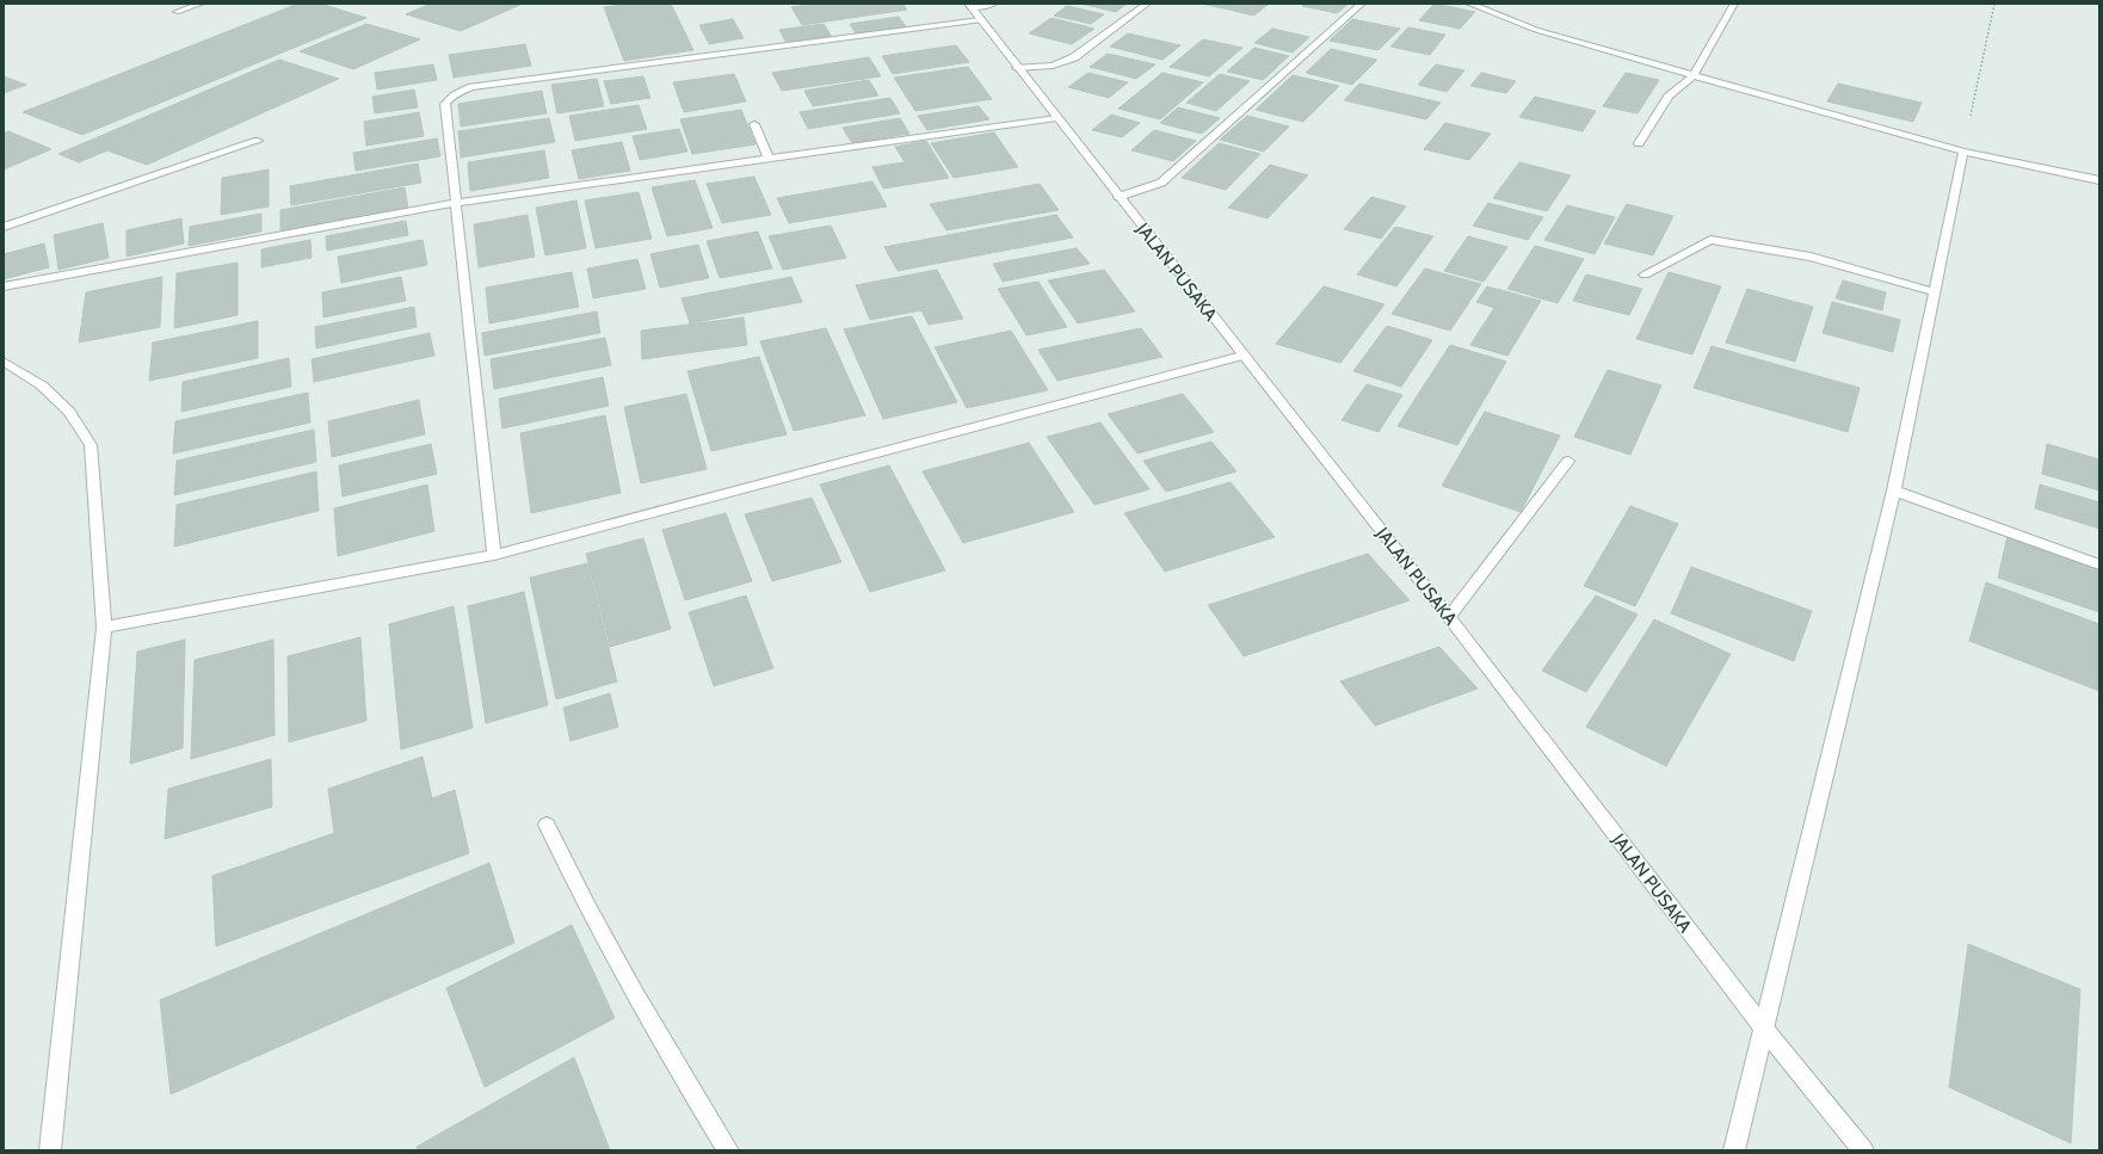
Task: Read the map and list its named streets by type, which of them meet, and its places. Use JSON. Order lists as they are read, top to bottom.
{
  "streets": {
    "street": ["JALAN PUSAKA"]
  }
}
